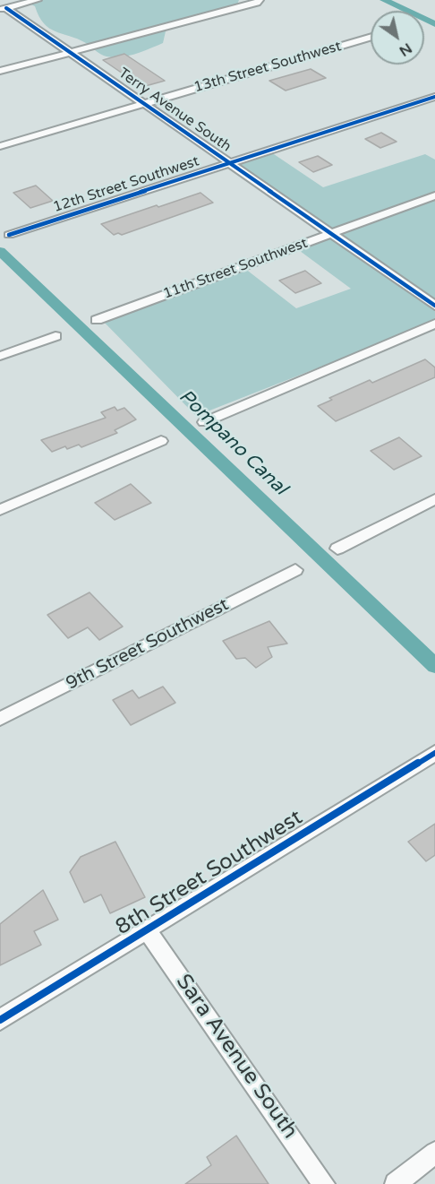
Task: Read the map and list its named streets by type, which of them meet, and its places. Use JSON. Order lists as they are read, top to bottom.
{
  "streets": {
    "street": [
      "13th Street Southwest",
      "Terry Avenue South",
      "12th Street Southwest",
      "11th Street Southwest",
      "9th Street Southwest",
      "8th Street Southwest",
      "Sara Avenue South"
    ]
  },
  "crossings": [
    ["13th Street Southwest", "Terry Avenue South"],
    ["Terry Avenue South", "12th Street Southwest"],
    ["Terry Avenue South", "11th Street Southwest"],
    ["8th Street Southwest", "Sara Avenue South"]
  ],
  "water": ["Pompano Canal"],
  "north": "bottom right"
}
